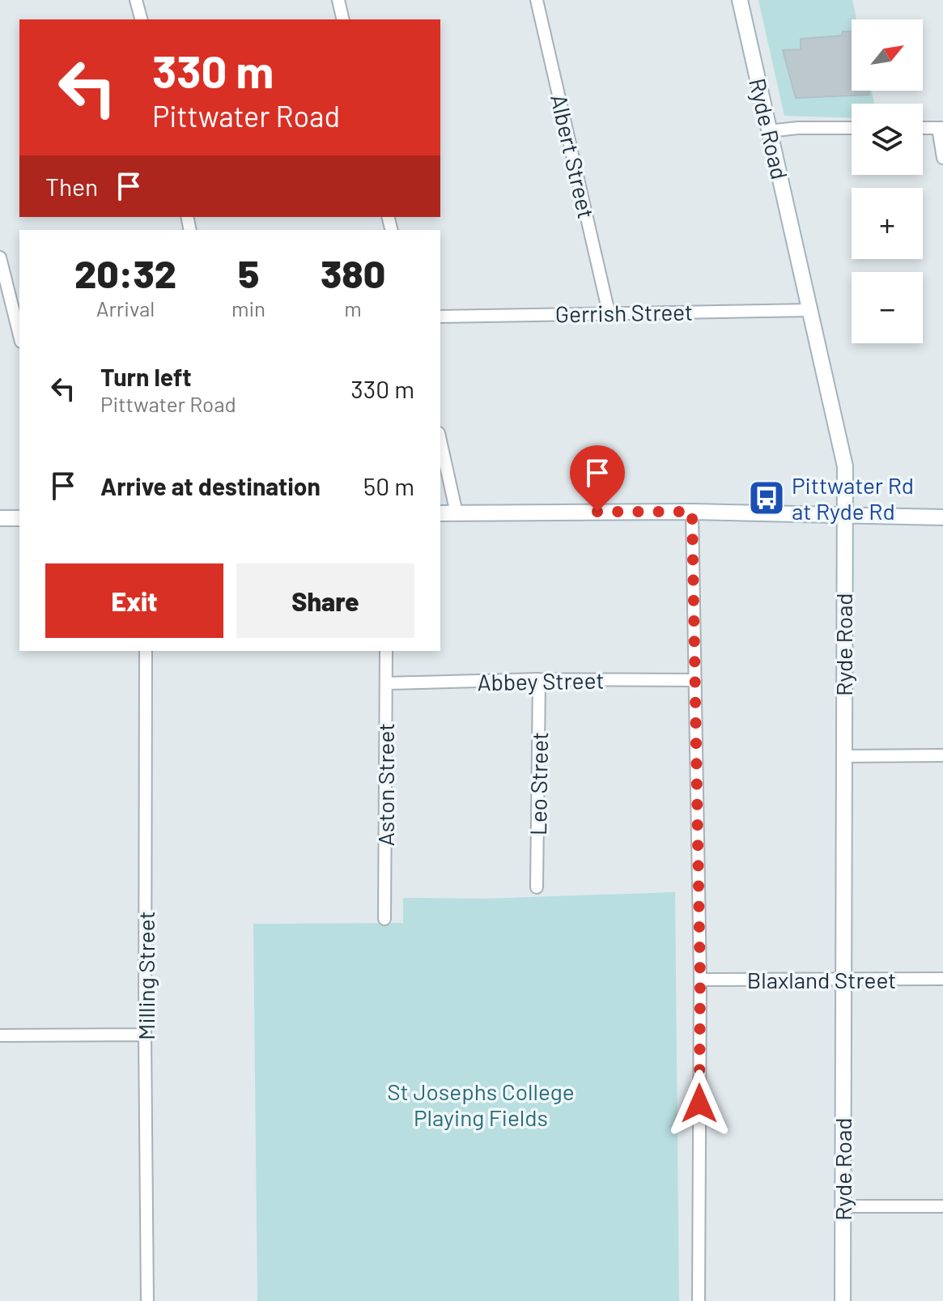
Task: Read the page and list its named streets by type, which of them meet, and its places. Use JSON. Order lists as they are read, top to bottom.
{
  "streets": {
    "main road": ["Ryde Road"],
    "street": [
      "Albert Street",
      "Gerrish Street",
      "Abbey Street",
      "Leo Street",
      "Aston Street",
      "Milling Street",
      "Blaxland Street"
    ]
  },
  "crossings": [
    ["Ryde Road", "Gerrish Street"],
    ["Ryde Road", "Blaxland Street"],
    ["Albert Street", "Gerrish Street"],
    ["Abbey Street", "Leo Street"],
    ["Abbey Street", "Aston Street"]
  ],
  "parks": ["St Josephs College Playing Fields"],
  "places": {
    "bus stop": ["Pittwater Rd at Ryde Rd"]
  },
  "north": "top right",
  "page": {
    "map_buttons": ["+", "−"],
    "turn": ["330 m", "Pittwater Road"],
    "then": "Then",
    "eta": [
      "20:32",
      "Arrival",
      "5",
      "min",
      "380",
      "m"
    ],
    "list": [
      {
        "name": "Turn left",
        "note": "Pittwater Road",
        "value": "330 m"
      },
      {
        "name": "Arrive at destination",
        "value": "50 m"
      }
    ],
    "buttons": ["Exit", "Share"]
  }
}
